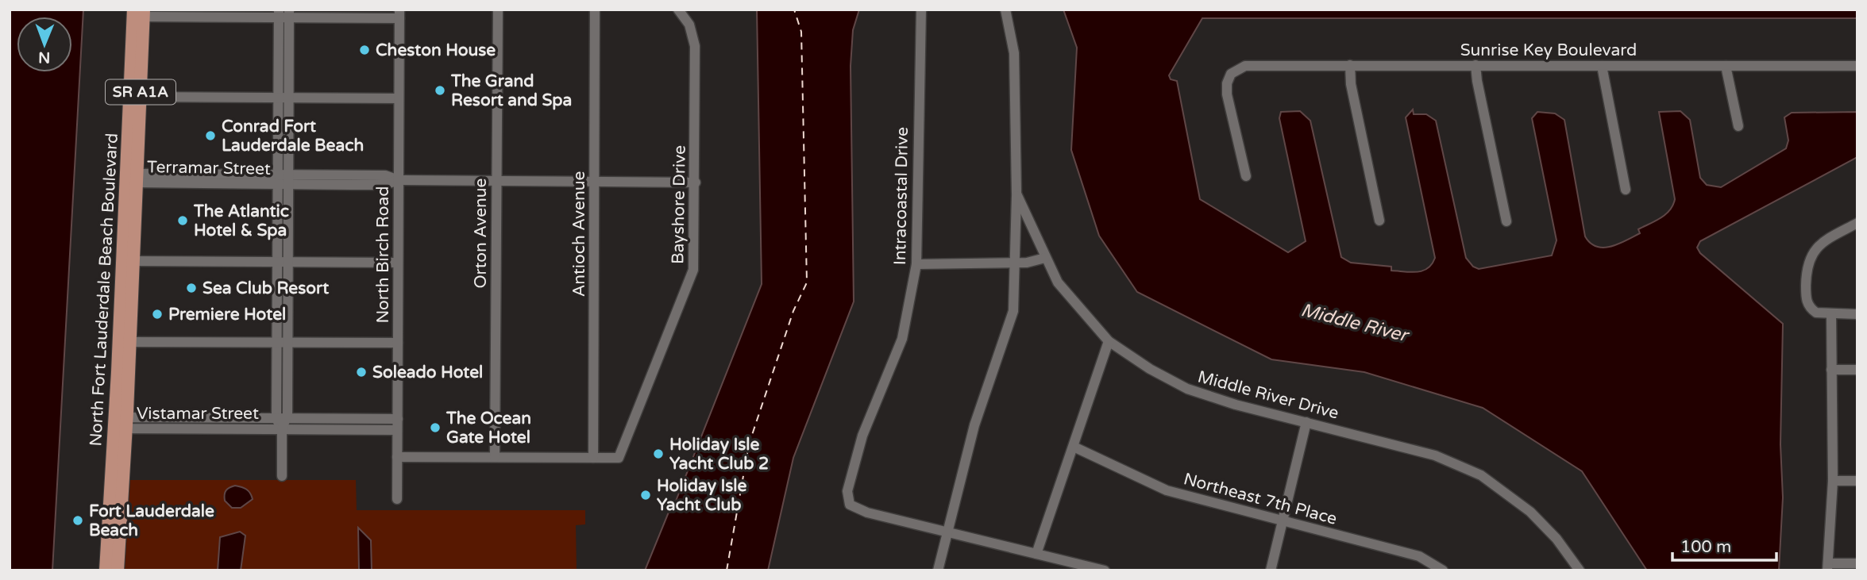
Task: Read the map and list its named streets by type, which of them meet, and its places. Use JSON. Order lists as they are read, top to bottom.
{
  "streets": {
    "main road": ["SR A1A", "North Fort Lauderdale Beach Boulevard"],
    "street": [
      "Sunrise Key Boulevard",
      "Terramar Street",
      "Intracoastal Drive",
      "Bayshore Drive",
      "Orton Avenue",
      "Antioch Avenue",
      "North Birch Road",
      "Middle River Drive",
      "Vistamar Street",
      "Northeast 7th Place"
    ]
  },
  "crossings": [
    ["Terramar Street", "Bayshore Drive"],
    ["Terramar Street", "Orton Avenue"],
    ["Terramar Street", "Antioch Avenue"],
    ["Terramar Street", "North Birch Road"],
    ["Terramar Street", "North Fort Lauderdale Beach Boulevard"],
    ["Bayshore Drive", "Antioch Avenue"],
    ["North Birch Road", "Vistamar Street"],
    ["North Fort Lauderdale Beach Boulevard", "Vistamar Street"]
  ],
  "water": ["Middle River"],
  "places": [
    "Cheston House",
    "The Grand Resort and Spa",
    "Conrad Fort Lauderdale Beach",
    "The Atlantic Hotel & Spa",
    "Sea Club Resort",
    "Premiere Hotel",
    "Soleado Hotel",
    "The Ocean Gate Hotel",
    "Holiday Isle Yacht Club 2",
    "Holiday Isle Yacht Club",
    "Fort Lauderdale Beach"
  ],
  "scale_bar": "100 m",
  "north": "bottom"
}
